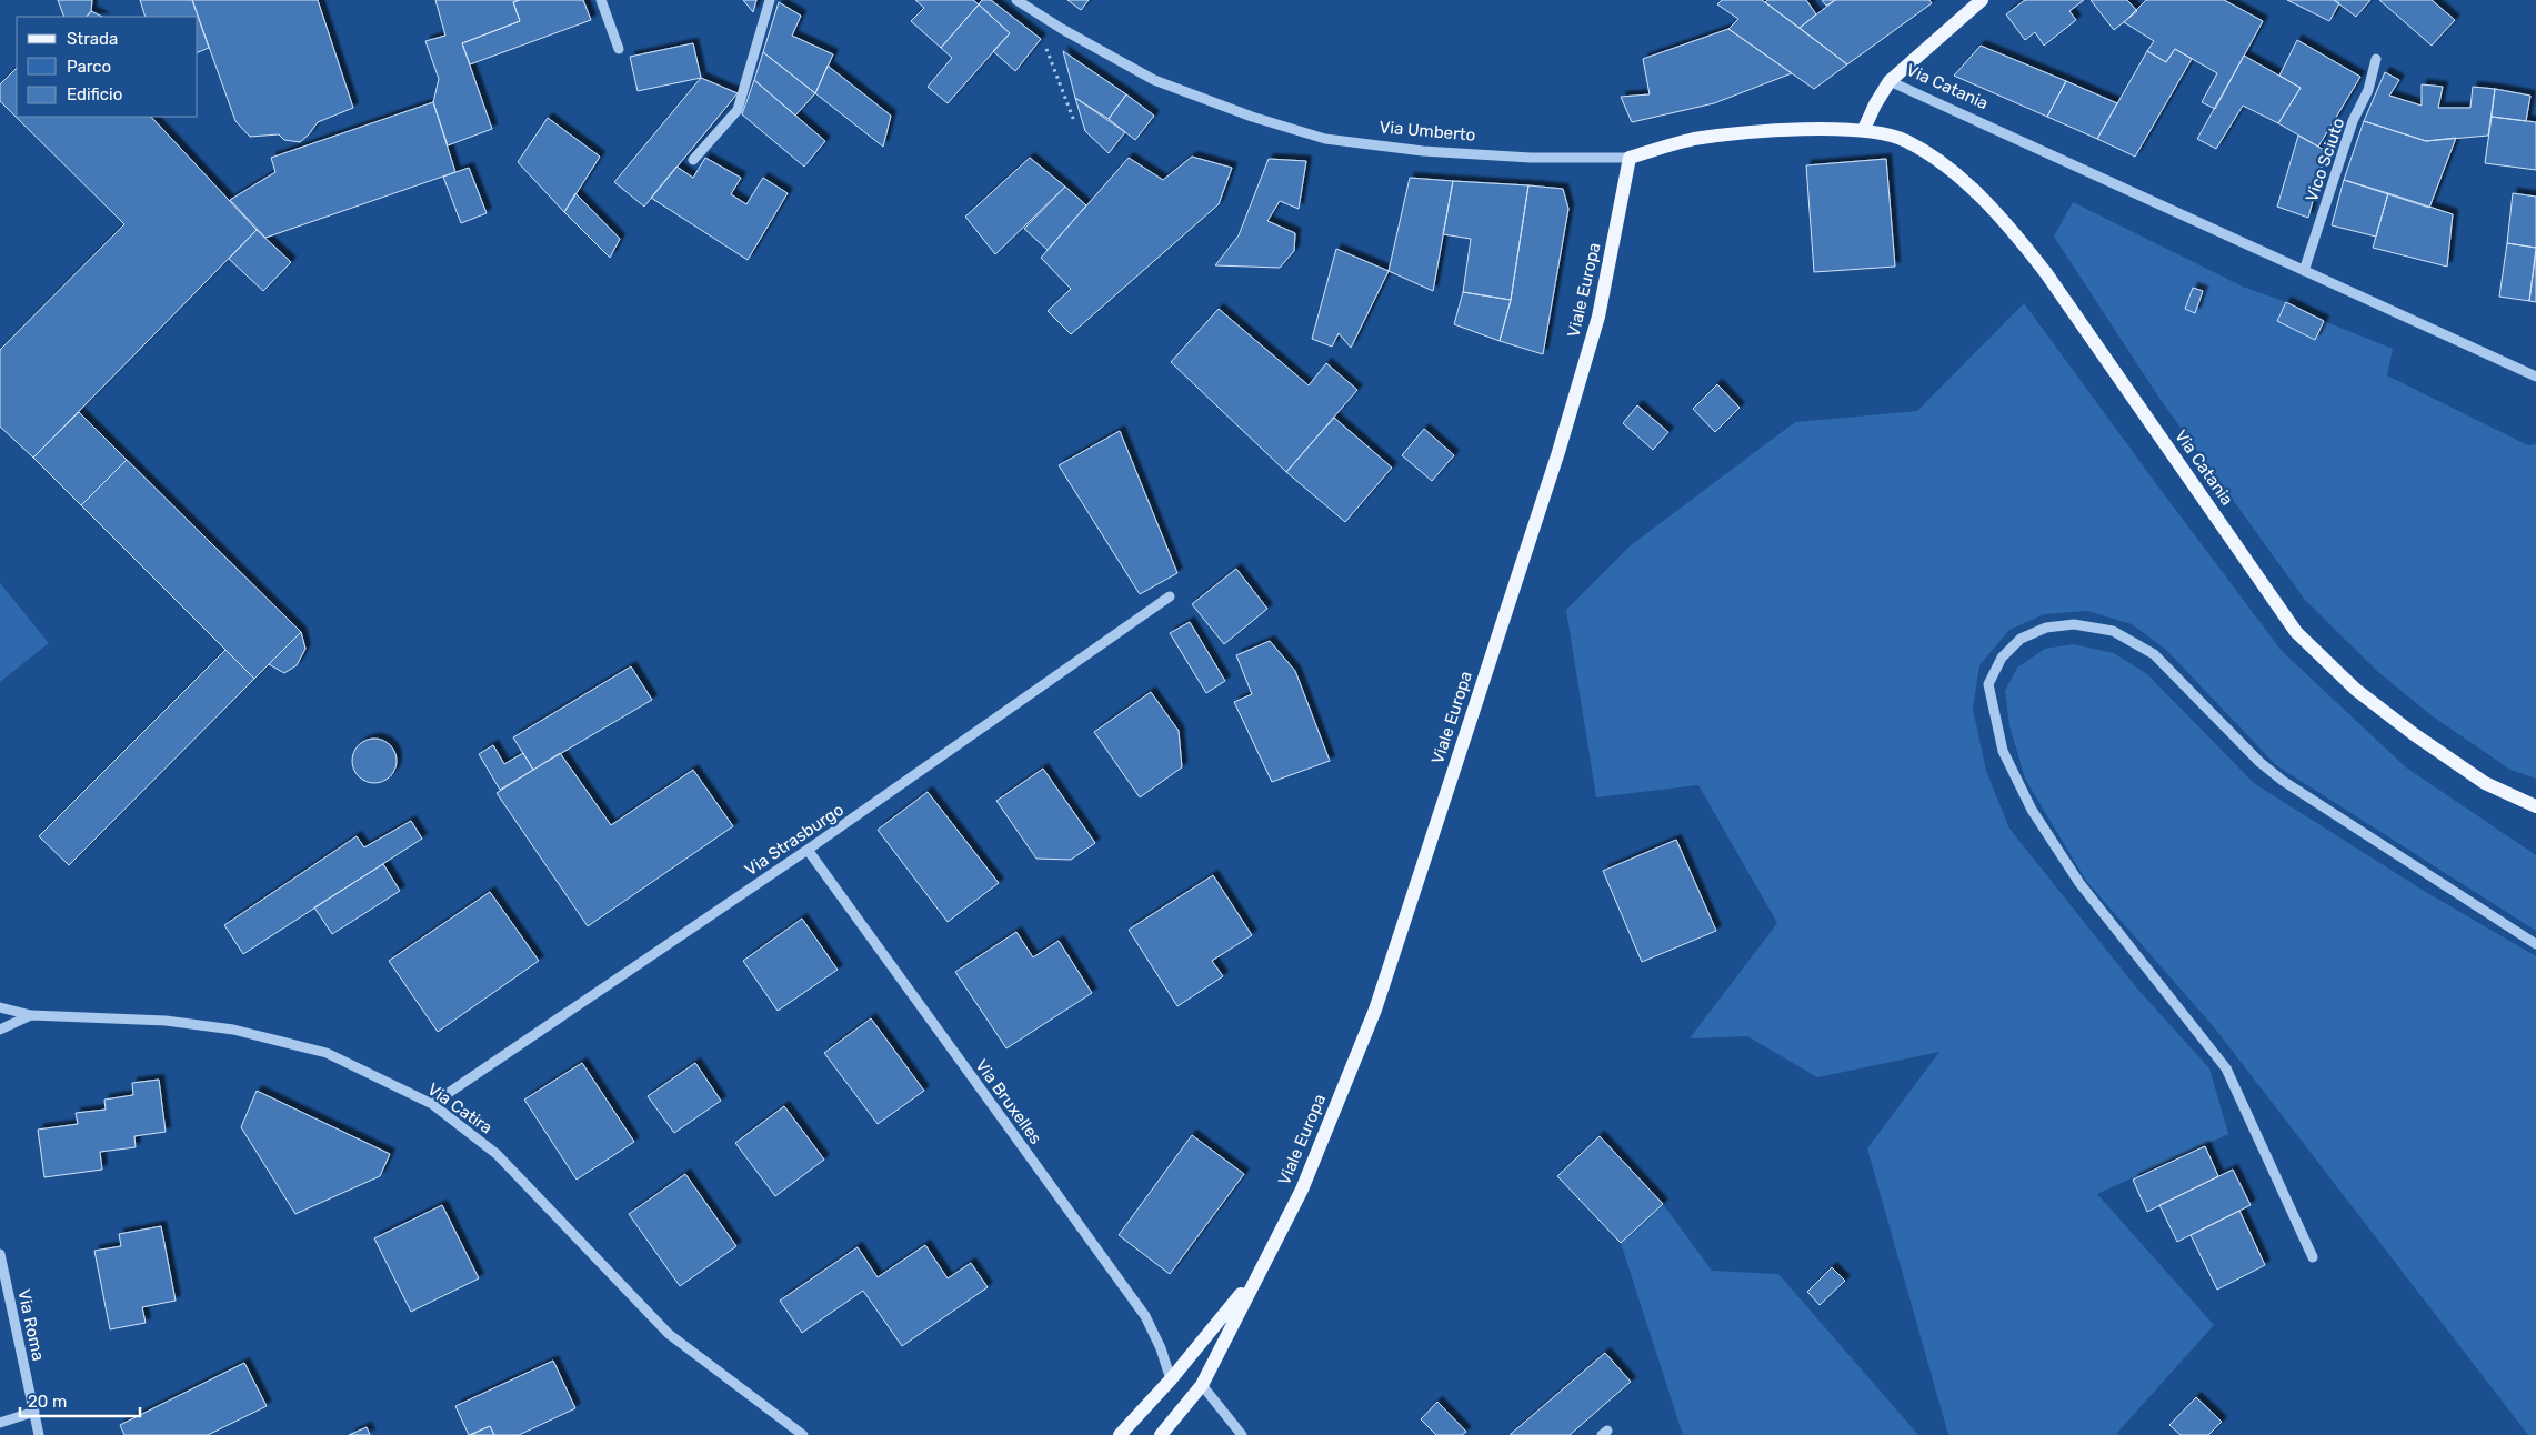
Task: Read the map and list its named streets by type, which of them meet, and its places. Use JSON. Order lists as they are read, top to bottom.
{
  "streets": {
    "main road": ["Via Catania", "Via Umberto", "Viale Europa"],
    "street": [
      "Vico Sciuto",
      "Via Strasburgo",
      "Via Bruxelles",
      "Via Catira",
      "Via Roma"
    ]
  },
  "crossings": [
    ["Via Catania", "Via Umberto"],
    ["Via Catania", "Vico Sciuto"],
    ["Via Umberto", "Viale Europa"],
    ["Viale Europa", "Via Bruxelles"],
    ["Via Strasburgo", "Via Bruxelles"],
    ["Via Strasburgo", "Via Catira"]
  ],
  "legend": ["Strada", "Parco", "Edificio"],
  "scale_bar": "20 m"
}
